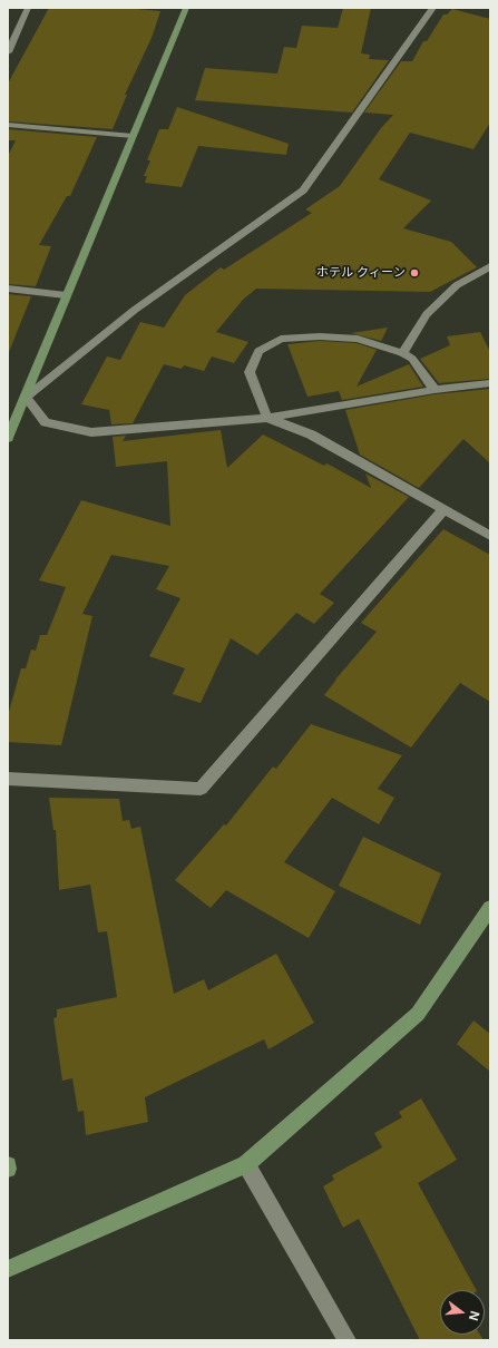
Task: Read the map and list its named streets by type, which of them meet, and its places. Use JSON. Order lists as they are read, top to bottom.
{
  "places": ["ホテル クィーン"],
  "north": "right"
}
